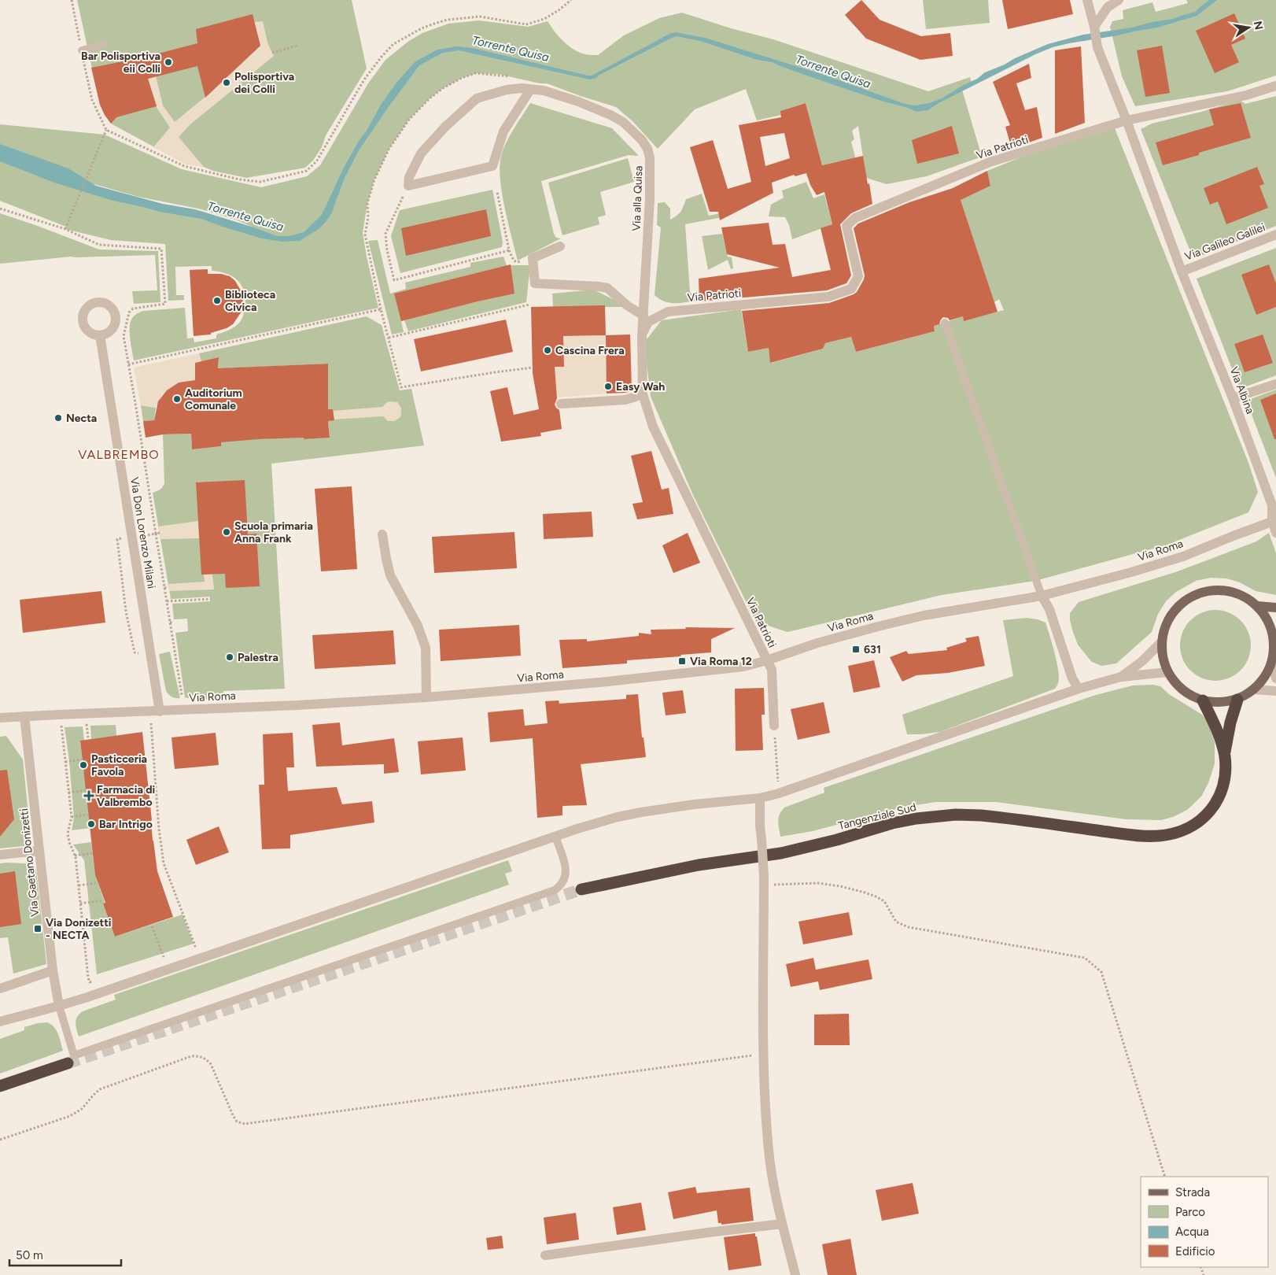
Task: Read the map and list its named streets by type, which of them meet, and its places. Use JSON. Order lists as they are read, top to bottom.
{
  "streets": {
    "highway": ["Tangenziale Sud"],
    "street": [
      "Via Patrioti",
      "Via alla Quisa",
      "Via Galileo Galilei",
      "Via Albina",
      "Via Don Lorenzo Milani",
      "Via Roma",
      "Via Gaetano Donizetti"
    ]
  },
  "crossings": [
    ["Via Patrioti", "Via alla Quisa"],
    ["Via Patrioti", "Via Albina"],
    ["Via Patrioti", "Via Roma"],
    ["Via Galileo Galilei", "Via Albina"],
    ["Via Albina", "Via Roma"],
    ["Via Don Lorenzo Milani", "Via Roma"],
    ["Via Roma", "Via Gaetano Donizetti"]
  ],
  "districts": ["VALBREMBO"],
  "water": ["Torrente Quisa"],
  "places": {
    "other": [
      "Bar Polisportiva eii Colli",
      "Polisportiva dei Colli",
      "Biblioteca Civica",
      "Cascina Frera",
      "Easy Wah",
      "Auditorium Comunale",
      "Necta",
      "Scuola primaria Anna Frank",
      "Palestra",
      "Pasticceria Favola",
      "Bar Intrigo"
    ],
    "transit": ["631", "Via Roma 12", "Via Donizetti - NECTA"],
    "health": ["Farmacia di Valbrembo"]
  },
  "legend": [
    "Strada",
    "Parco",
    "Acqua",
    "Edificio"
  ],
  "scale_bar": "50 m",
  "north": "right"
}
